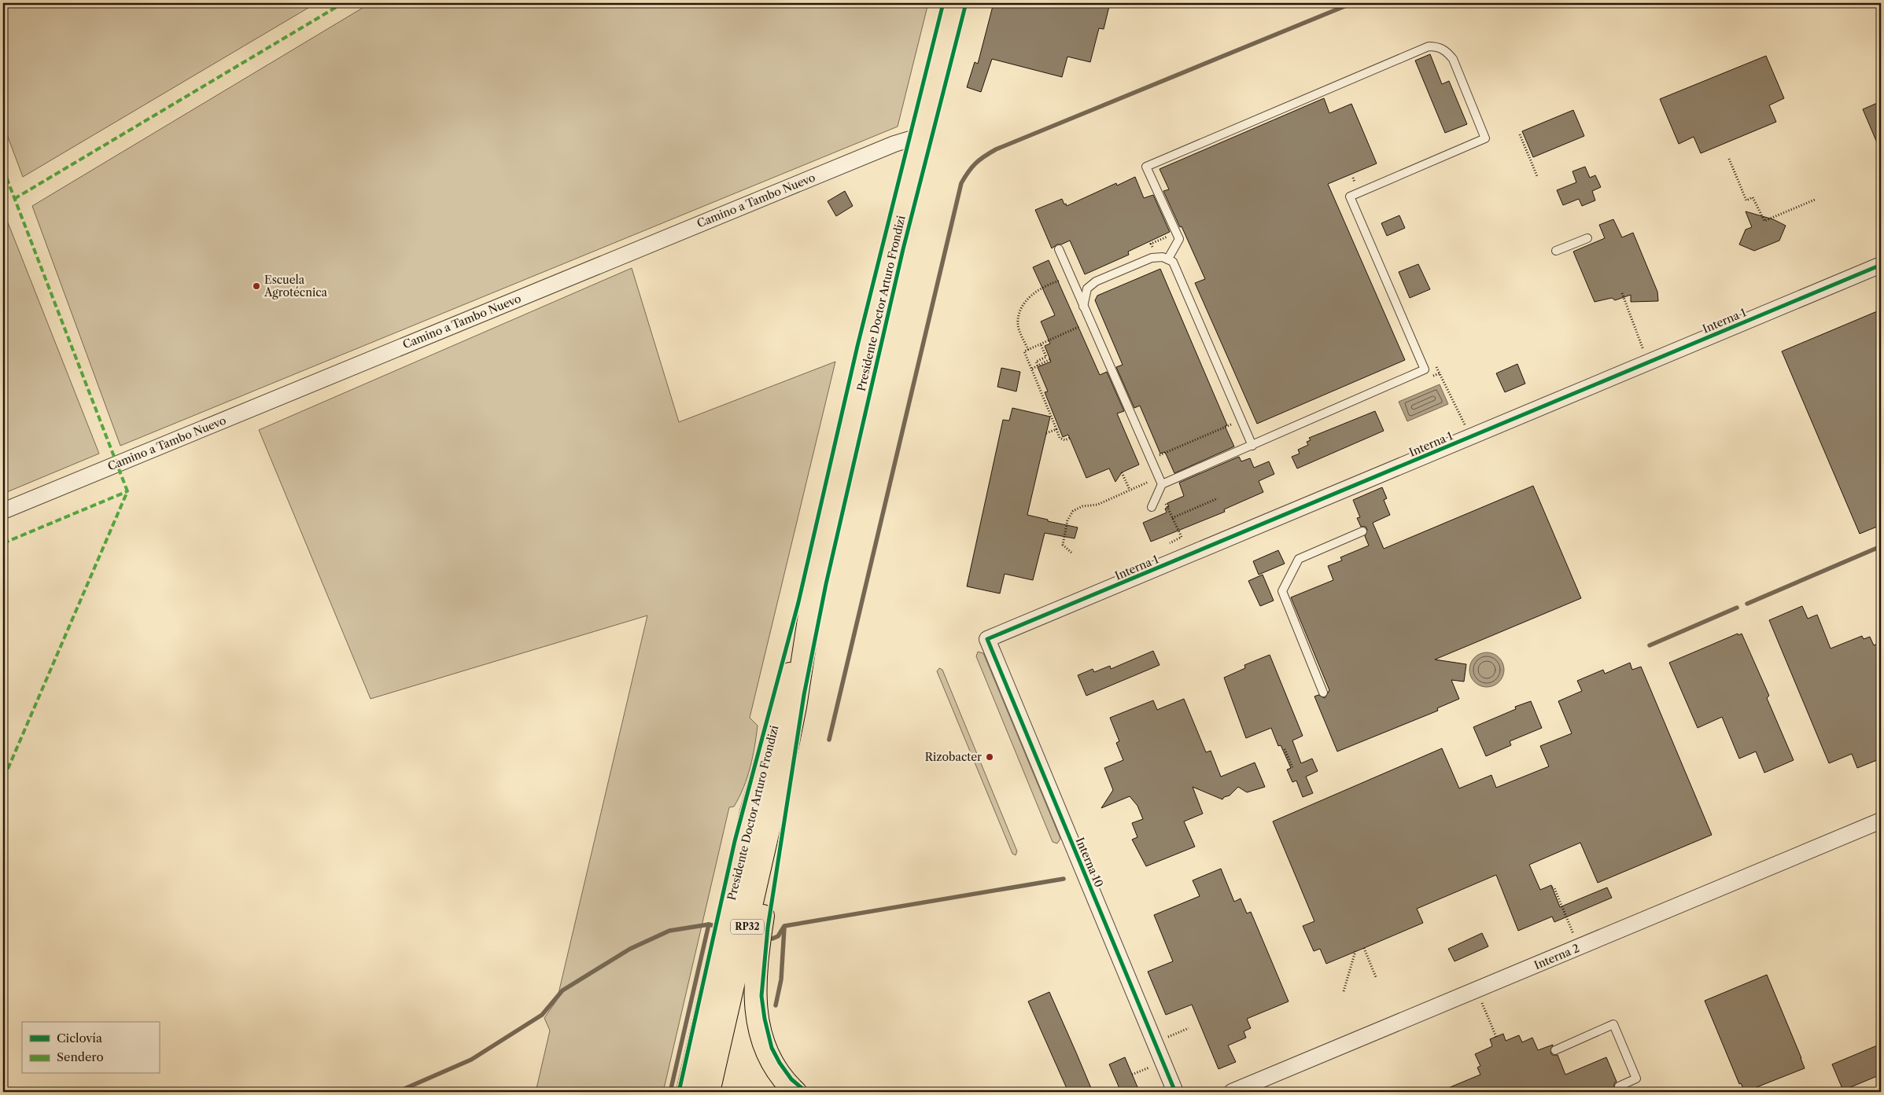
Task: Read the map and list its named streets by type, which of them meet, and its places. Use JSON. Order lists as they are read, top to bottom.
{
  "streets": {
    "main road": ["Presidente Doctor Arturo Frondizi", "RP32"],
    "street": [
      "Camino a Tambo Nuevo",
      "Interna 1",
      "Interna 10",
      "Interna 2"
    ]
  },
  "crossings": [
    ["Camino a Tambo Nuevo", "Presidente Doctor Arturo Frondizi"],
    ["Interna 1", "Interna 10"]
  ],
  "places": ["Escuela Agrotécnica", "Rizobacter"],
  "legend": ["Ciclovía", "Sendero"]
}
